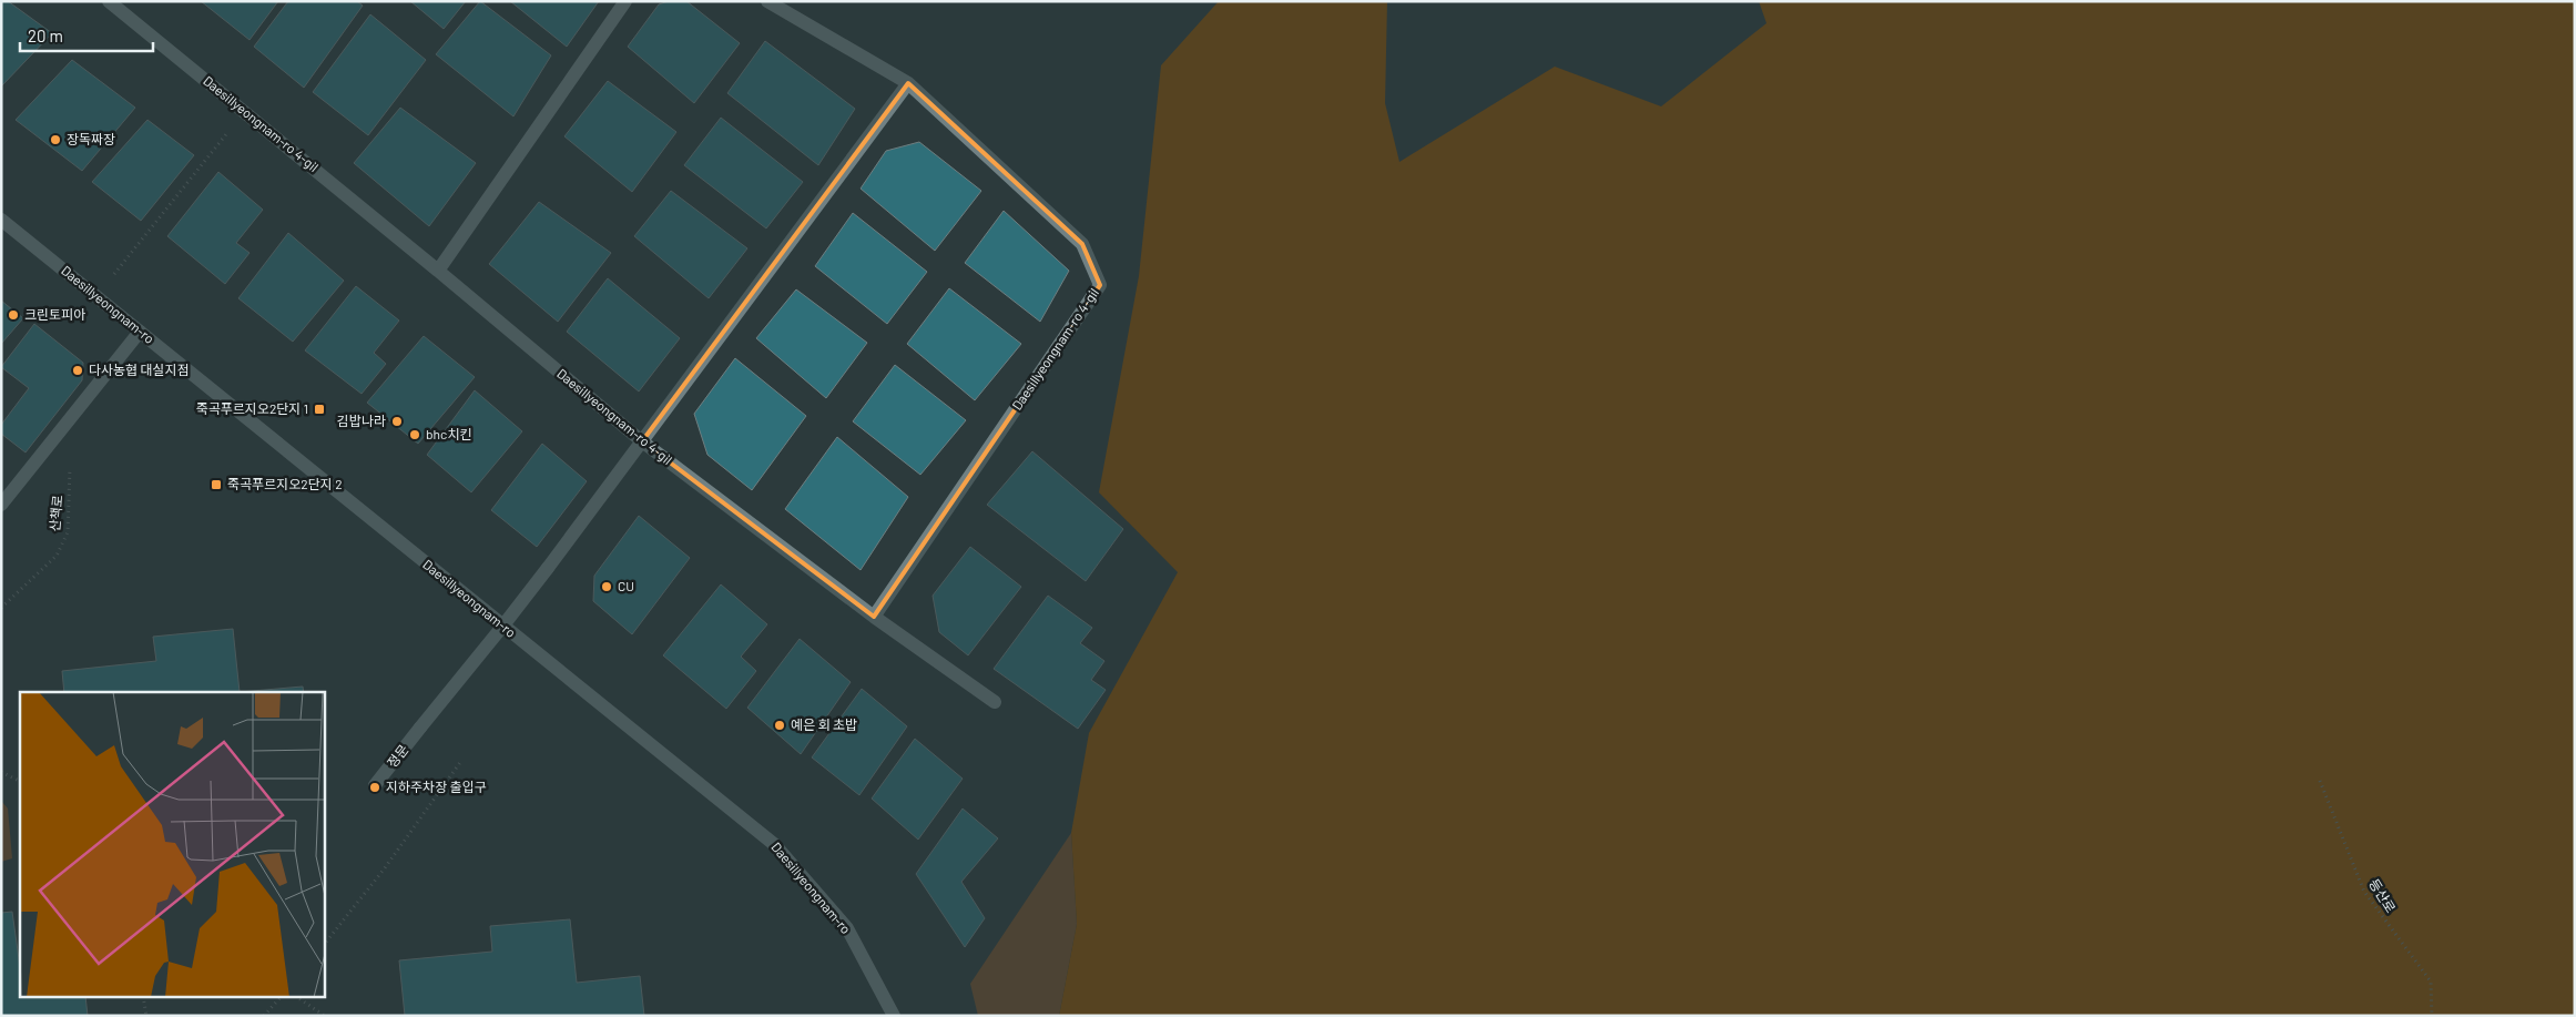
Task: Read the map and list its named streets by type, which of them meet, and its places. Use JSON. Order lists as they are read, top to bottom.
{
  "streets": {
    "street": ["Daesillyeongnam-ro 4-gil", "Daesillyeongnam-ro", "정문"],
    "path": ["산책로", "등산로"]
  },
  "crossings": [
    ["Daesillyeongnam-ro", "정문"]
  ],
  "places": {
    "other": [
      "장독짜장",
      "크린토피아",
      "다사농협 대실지점",
      "김밥나라",
      "bhc치킨",
      "CU",
      "예은 회 초밥",
      "지하주차장 출입구"
    ],
    "transit": ["죽곡푸르지오2단지 1", "죽곡푸르지오2단지 2"]
  },
  "scale_bar": "20 m"
}
